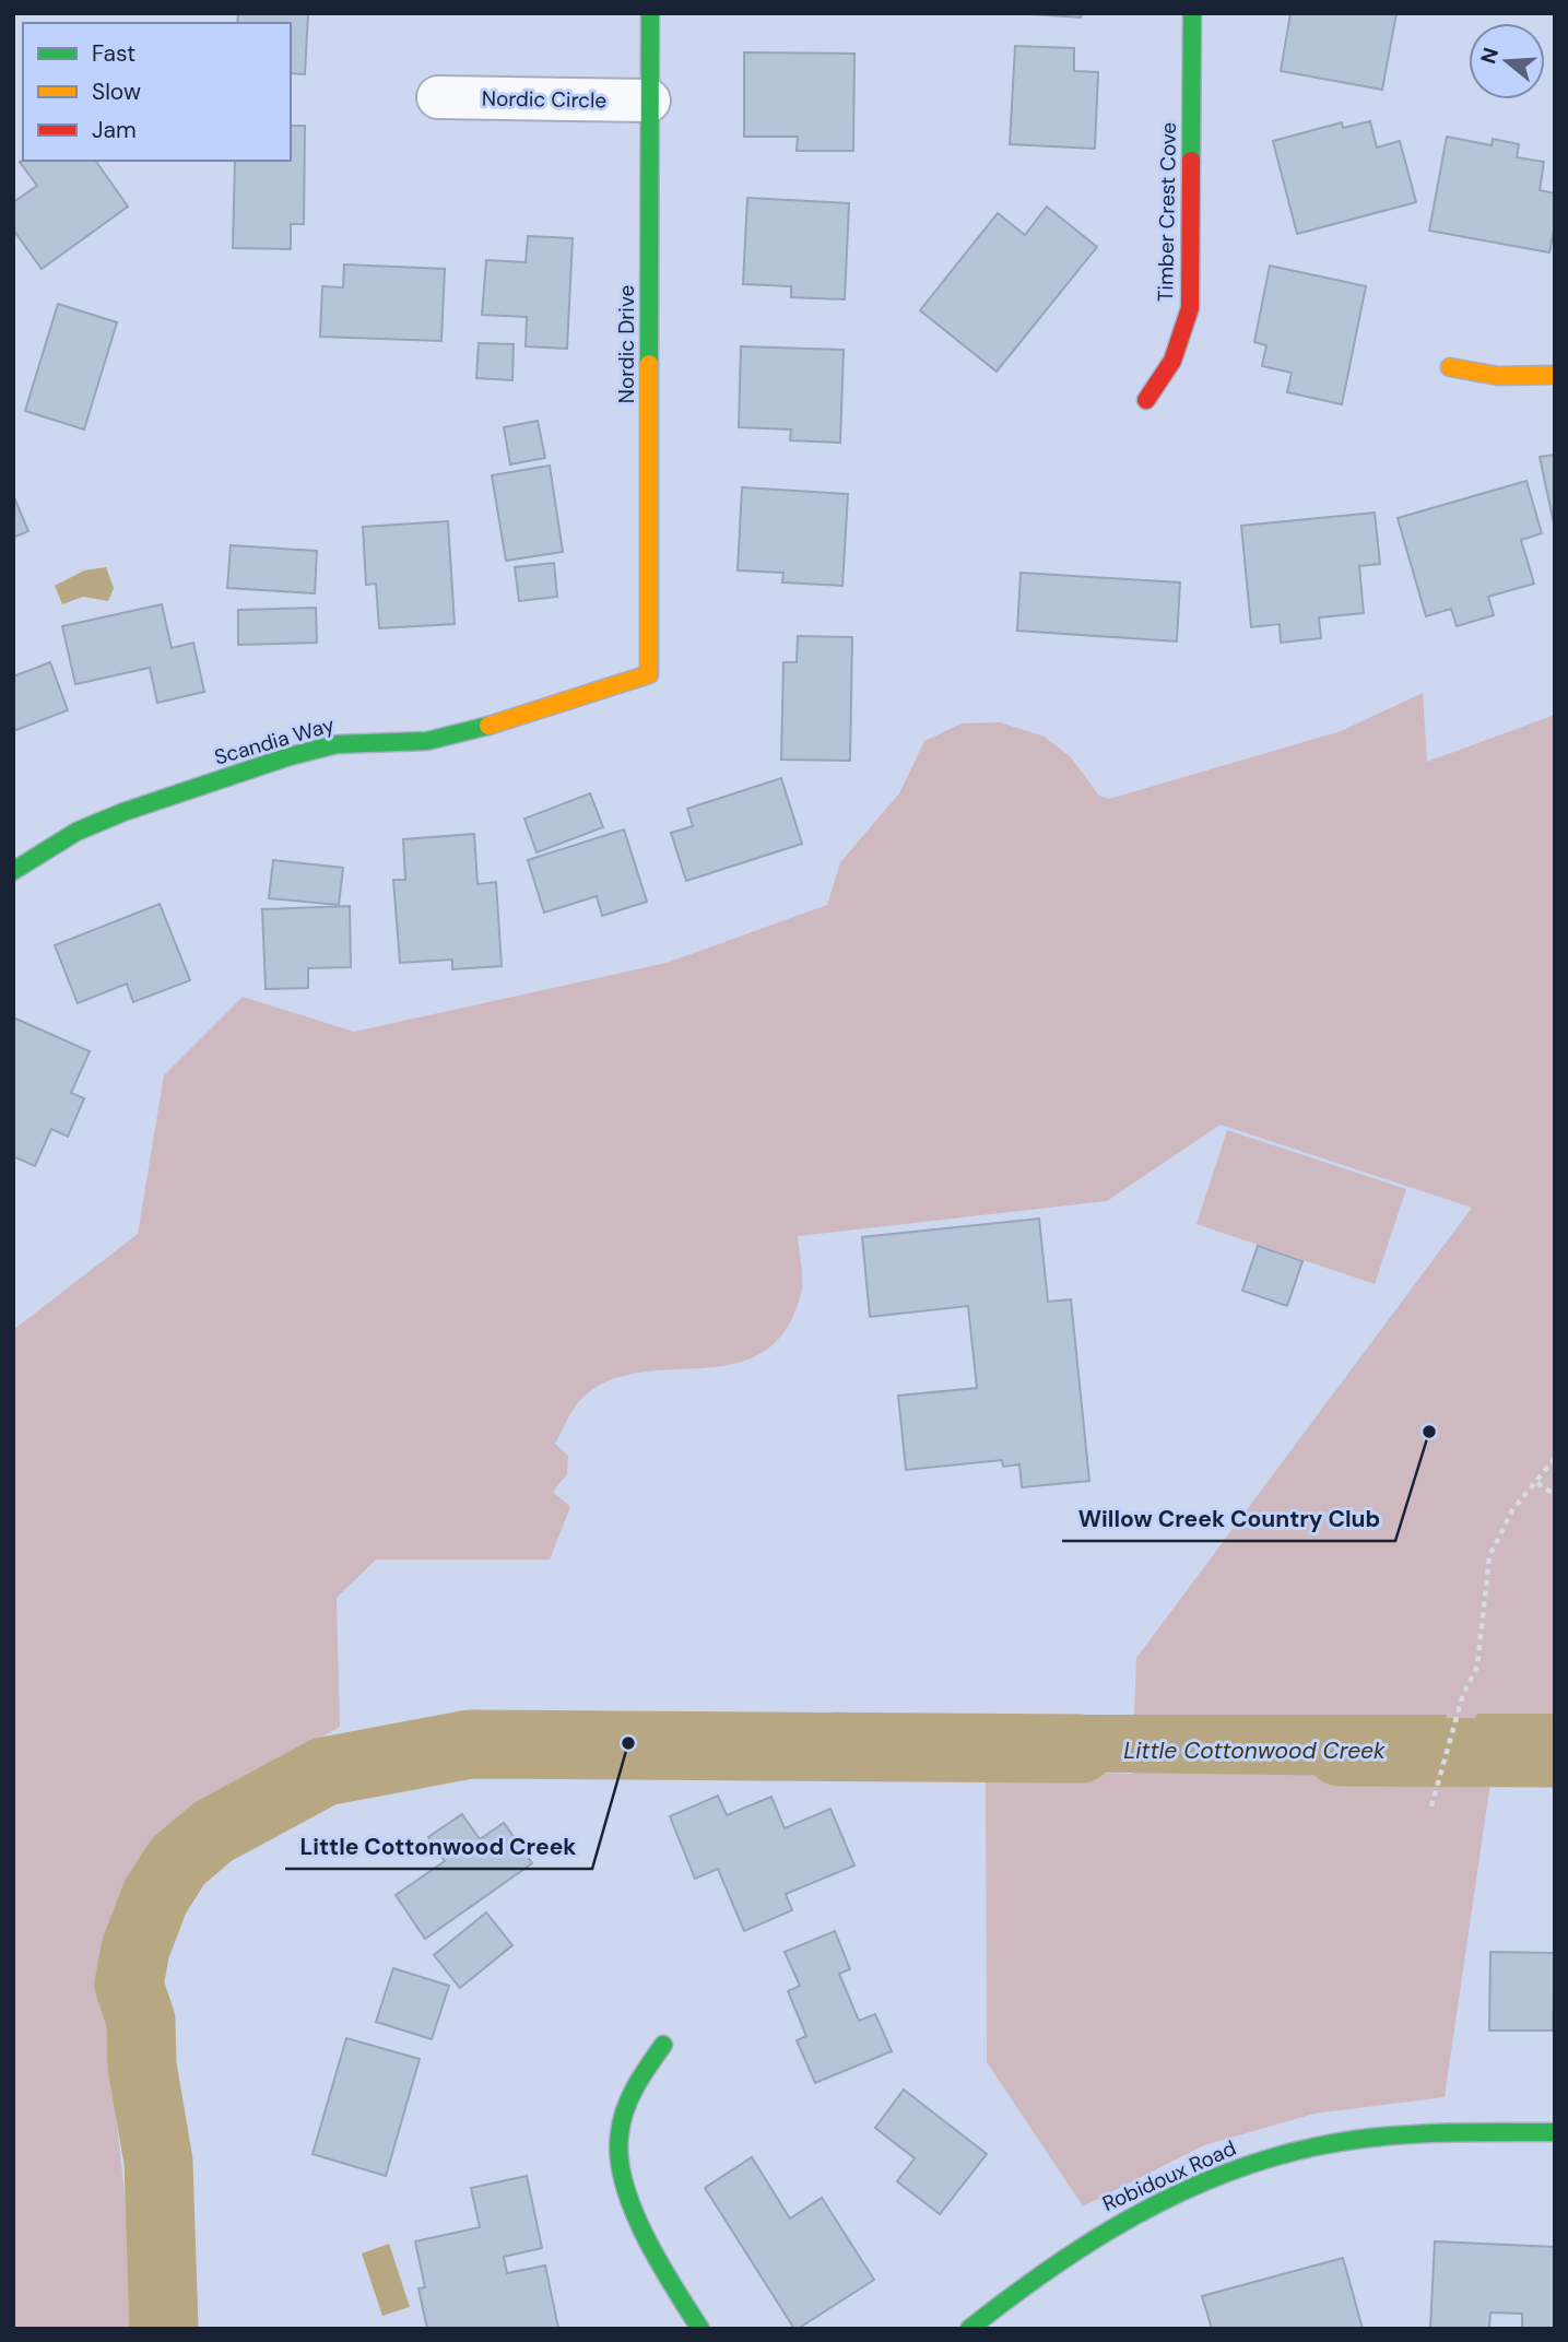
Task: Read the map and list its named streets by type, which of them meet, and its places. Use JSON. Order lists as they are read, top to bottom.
{
  "streets": {
    "street": [
      "Nordic Circle",
      "Timber Crest Cove",
      "Nordic Drive",
      "Scandia Way",
      "Robidoux Road"
    ]
  },
  "crossings": [
    ["Nordic Circle", "Nordic Drive"],
    ["Nordic Drive", "Scandia Way"]
  ],
  "water": ["Little Cottonwood Creek"],
  "places": ["Willow Creek Country Club", "Little Cottonwood Creek"],
  "legend": ["Fast", "Slow", "Jam"],
  "north": "left"
}
